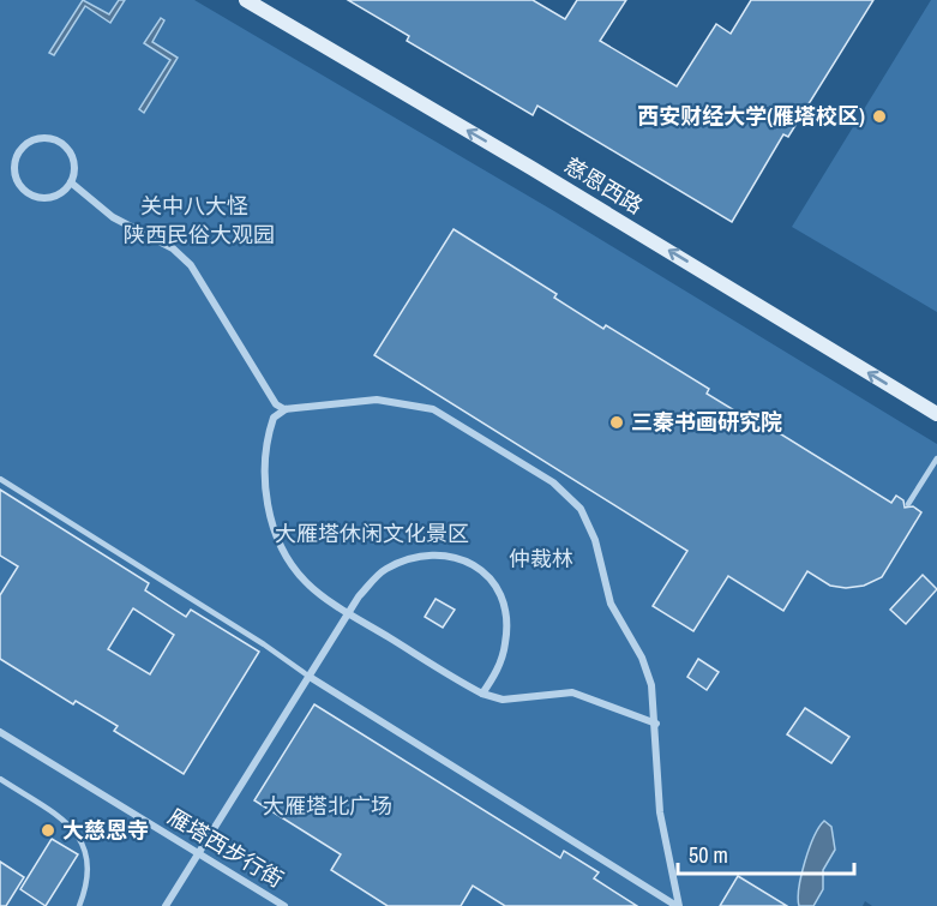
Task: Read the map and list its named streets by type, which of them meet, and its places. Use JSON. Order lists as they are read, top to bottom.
{
  "streets": {
    "main road": ["慈恩西路"],
    "street": ["雁塔西步行街"]
  },
  "one_way": ["慈恩西路"],
  "parks": [
    "关中八大怪",
    "陕西民俗大观园",
    "大雁塔休闲文化景区",
    "仲裁林",
    "大雁塔北广场"
  ],
  "places": ["西安财经大学(雁塔校区)", "三秦书画研究院", "大慈恩寺"],
  "scale_bar": "50 m"
}
